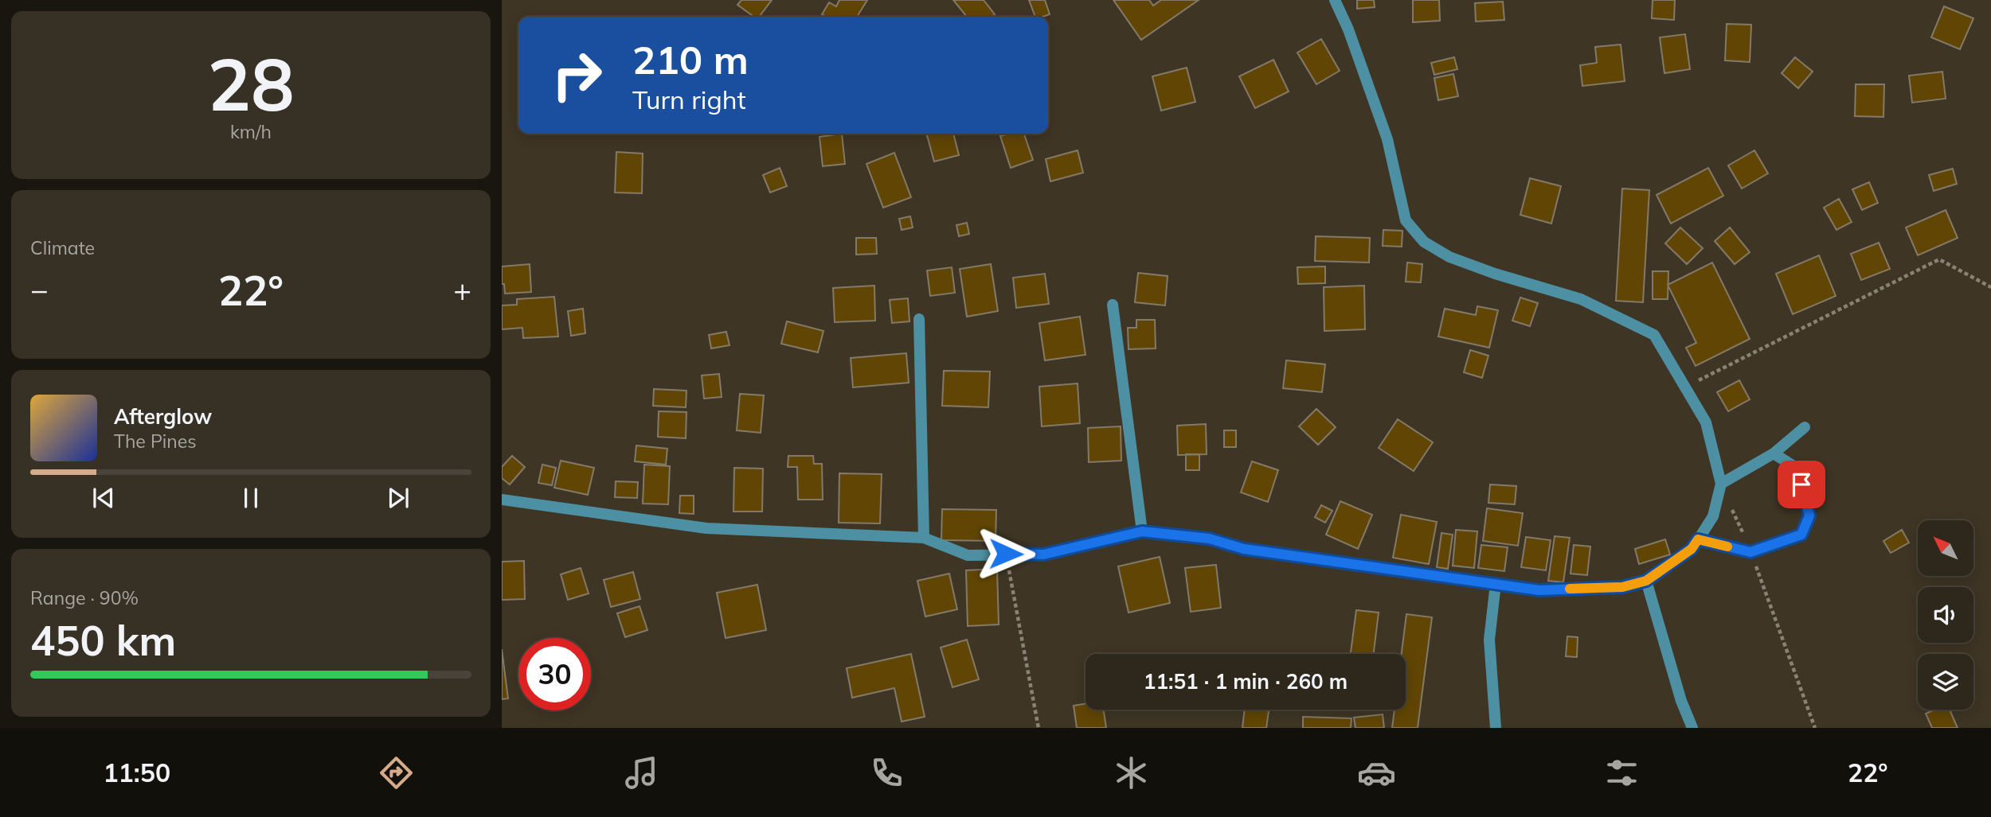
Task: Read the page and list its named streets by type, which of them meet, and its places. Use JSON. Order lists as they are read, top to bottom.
{
  "north": "top left",
  "page": {
    "tile": [
      ["28", "km/h"],
      "Climate",
      ["Range · 90%", "450 km"]
    ],
    "turn": ["210 m", "Turn right"],
    "heat": ["−", "22°", "+"],
    "song": ["Afterglow", "The Pines"],
    "limit": "30",
    "trip": "11:51 · 1 min · 260 m",
    "tabs": ["11:50", "22°"]
  }
}
